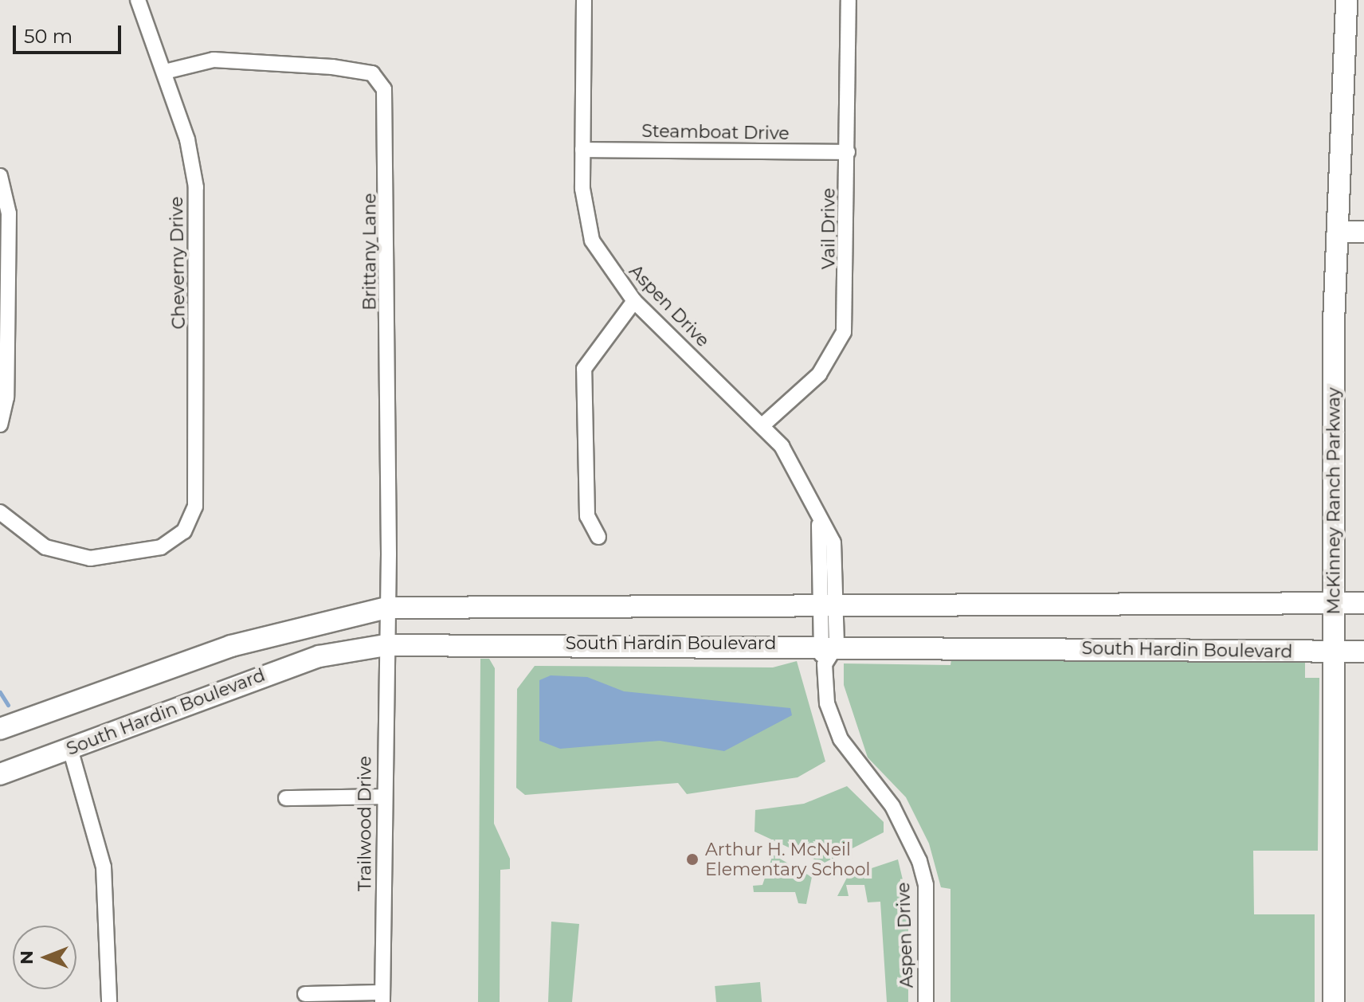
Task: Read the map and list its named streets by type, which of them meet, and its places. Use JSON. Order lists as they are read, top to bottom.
{
  "streets": {
    "main road": ["McKinney Ranch Parkway", "South Hardin Boulevard"],
    "street": [
      "Steamboat Drive",
      "Vail Drive",
      "Brittany Lane",
      "Cheverny Drive",
      "Aspen Drive",
      "Trailwood Drive"
    ]
  },
  "crossings": [
    ["Steamboat Drive", "Vail Drive"],
    ["Steamboat Drive", "Aspen Drive"],
    ["Vail Drive", "Aspen Drive"],
    ["Brittany Lane", "Cheverny Drive"],
    ["Brittany Lane", "South Hardin Boulevard"],
    ["Brittany Lane", "Trailwood Drive"],
    ["Aspen Drive", "South Hardin Boulevard"],
    ["McKinney Ranch Parkway", "South Hardin Boulevard"],
    ["South Hardin Boulevard", "Trailwood Drive"]
  ],
  "places": ["Arthur H. McNeil Elementary School"],
  "scale_bar": "50 m",
  "north": "left"
}
